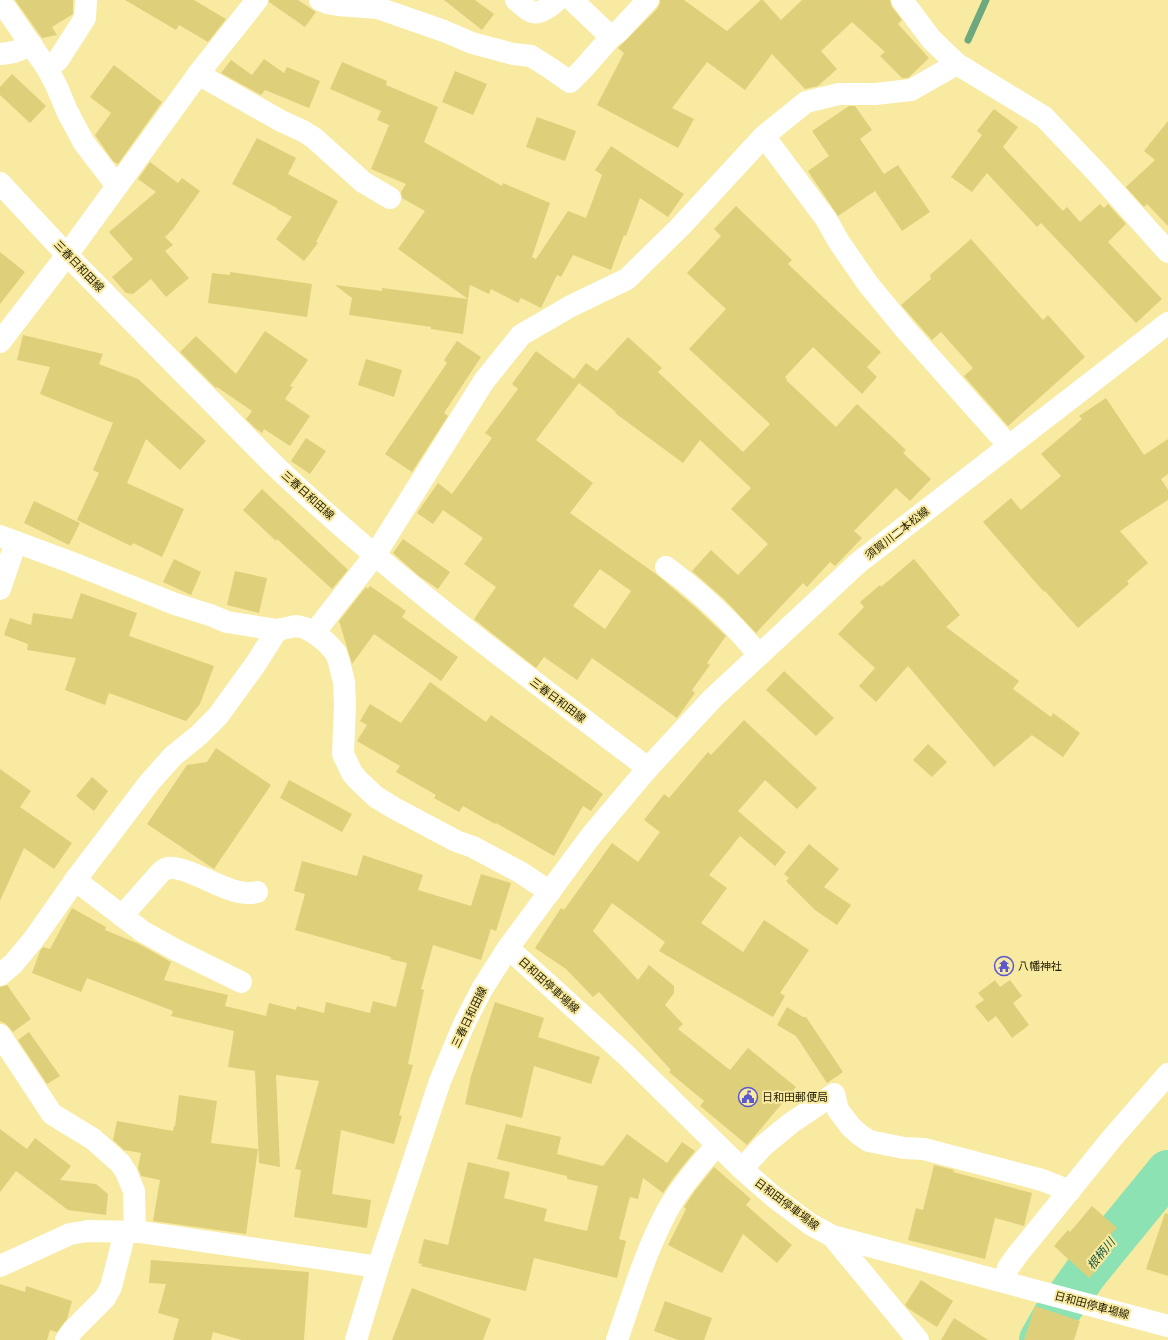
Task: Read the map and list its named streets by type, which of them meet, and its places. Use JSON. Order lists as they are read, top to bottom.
{
  "streets": {
    "street": ["三春日和田線", "須賀川二本松線", "日和田停車場線"]
  },
  "crossings": [
    ["三春日和田線", "須賀川二本松線"],
    ["三春日和田線", "日和田停車場線"]
  ],
  "water": ["根柄川"],
  "places": {
    "temple": ["八幡神社"],
    "public building": ["日和田郵便局"]
  }
}
